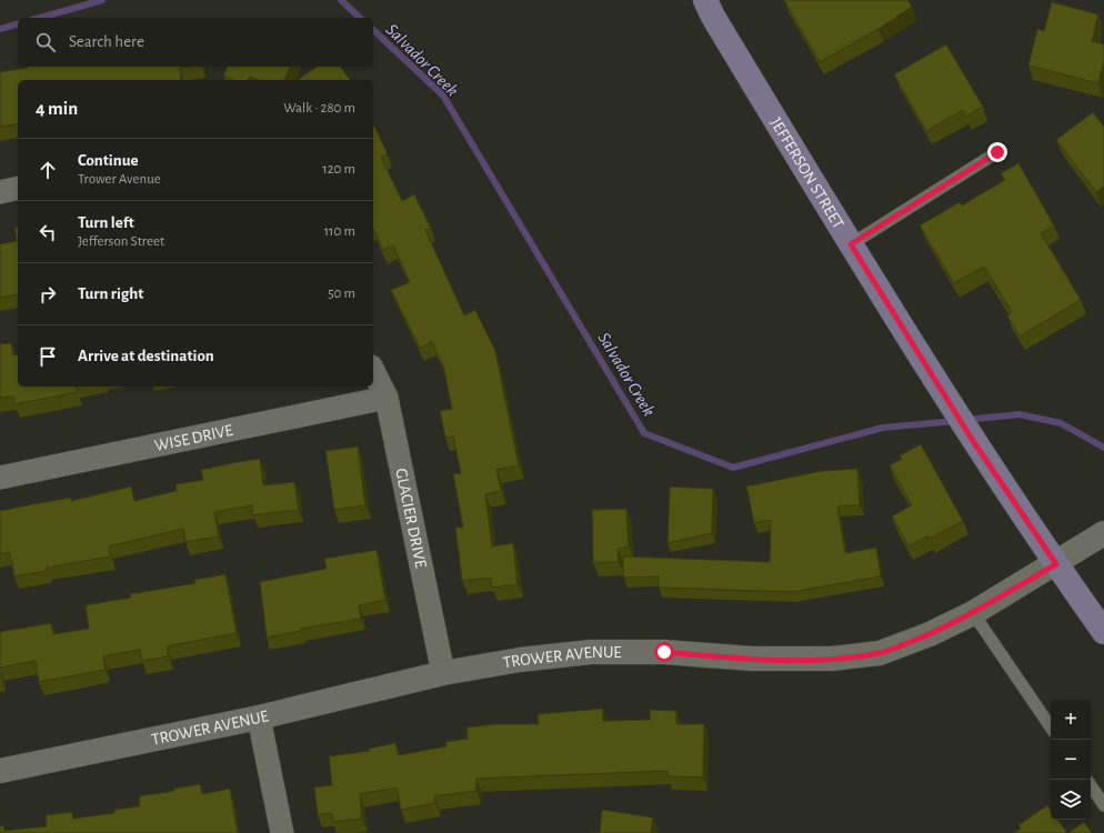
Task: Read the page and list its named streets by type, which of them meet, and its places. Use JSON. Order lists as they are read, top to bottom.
{
  "streets": {
    "main road": ["JEFFERSON STREET"],
    "street": ["WISE DRIVE", "GLACIER DRIVE", "TROWER AVENUE"]
  },
  "crossings": [
    ["JEFFERSON STREET", "TROWER AVENUE"],
    ["WISE DRIVE", "GLACIER DRIVE"],
    ["GLACIER DRIVE", "TROWER AVENUE"]
  ],
  "water": ["Salvador Creek"],
  "page": {
    "search": "Search here",
    "heading": ["4 min", "Walk · 280 m"],
    "list": [
      ["Continue", "Trower Avenue", "120 m"],
      ["Turn left", "Jefferson Street", "110 m"],
      ["Turn right", "50 m"],
      "Arrive at destination"
    ],
    "map_buttons": ["+", "−"]
  }
}
